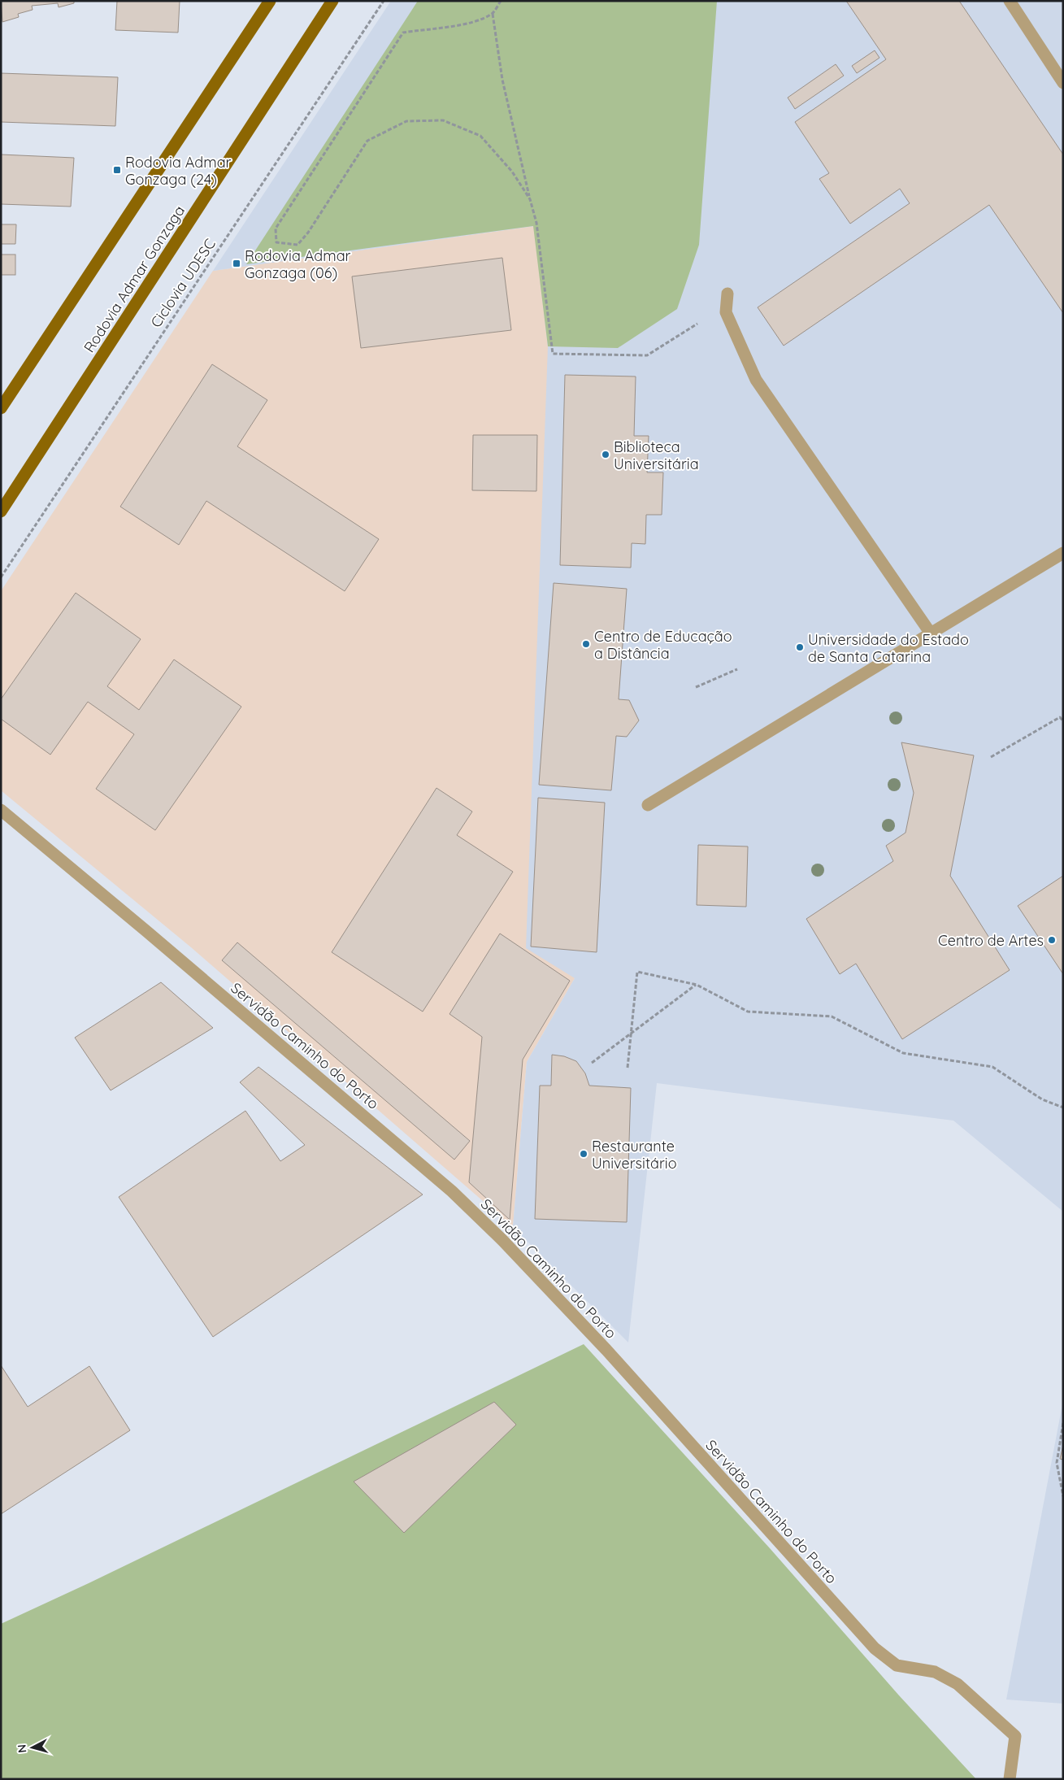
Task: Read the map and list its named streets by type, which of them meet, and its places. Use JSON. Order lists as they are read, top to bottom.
{
  "streets": {
    "main road": ["Rodovia Admar Gonzaga"],
    "street": ["Servidão Caminho do Porto"],
    "path": ["Ciclovia UDESC"]
  },
  "places": {
    "transit": ["Rodovia Admar Gonzaga (24)", "Rodovia Admar Gonzaga (06)"],
    "other": [
      "Biblioteca Universitária",
      "Centro de Educação a Distância",
      "Universidade do Estado de Santa Catarina",
      "Centro de Artes",
      "Restaurante Universitário"
    ]
  },
  "north": "left"
}
